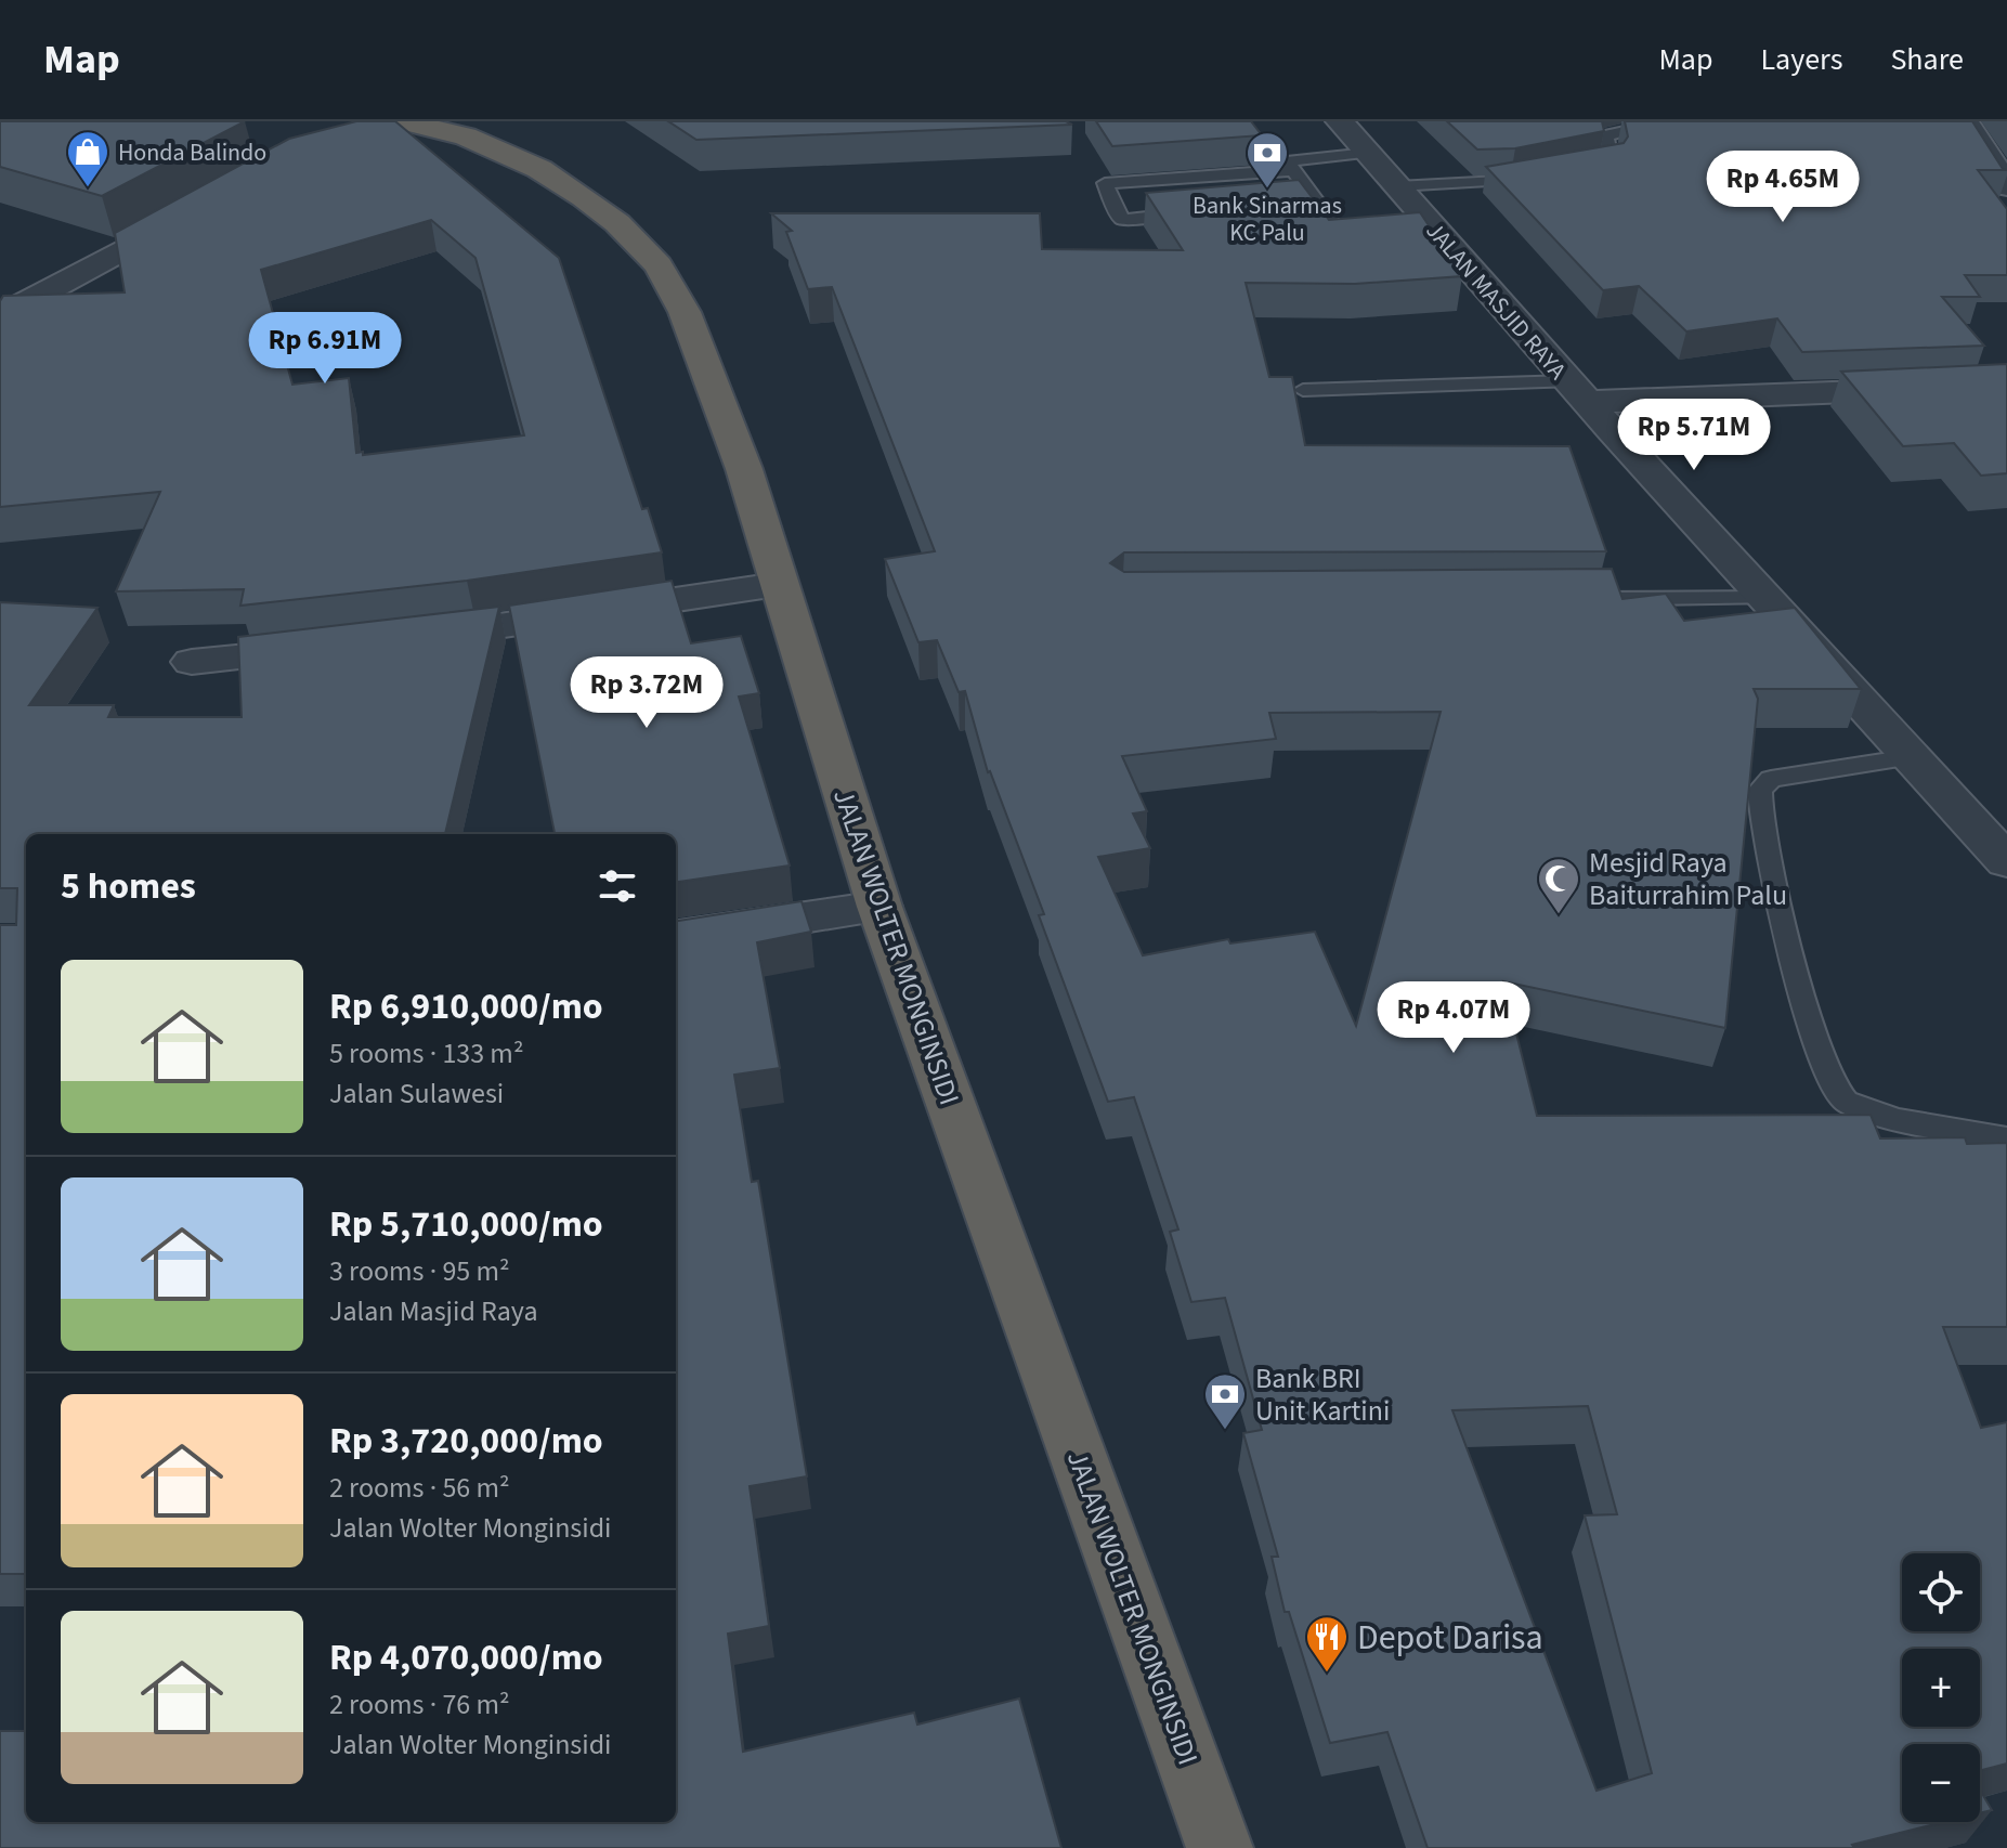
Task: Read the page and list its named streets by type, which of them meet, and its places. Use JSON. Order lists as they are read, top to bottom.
{
  "streets": {
    "highway": ["JALAN WOLTER MONGINSIDI"],
    "street": ["JALAN MASJID RAYA"]
  },
  "places": {
    "shop": ["Honda Balindo"],
    "bank": ["Bank Sinarmas KC Palu", "Bank BRI Unit Kartini"],
    "mosque": ["Mesjid Raya Baiturrahim Palu"],
    "restaurant": ["Depot Darisa"]
  },
  "page": {
    "header": "Map",
    "nav": ["Map", "Layers", "Share"],
    "price": [
      "Rp 4.65M",
      "Rp 6.91M",
      "Rp 5.71M",
      "Rp 3.72M",
      "Rp 4.07M"
    ],
    "heading": "5 homes",
    "list": [
      {
        "name": "Rp 6,910,000/mo",
        "note": "5 rooms · 133 m² · Jalan Sulawesi"
      },
      {
        "name": "Rp 5,710,000/mo",
        "note": "3 rooms · 95 m² · Jalan Masjid Raya"
      },
      {
        "name": "Rp 3,720,000/mo",
        "note": "2 rooms · 56 m² · Jalan Wolter Monginsidi"
      },
      {
        "name": "Rp 4,070,000/mo",
        "note": "2 rooms · 76 m² · Jalan Wolter Monginsidi"
      }
    ],
    "map_buttons": ["+", "−"]
  }
}
